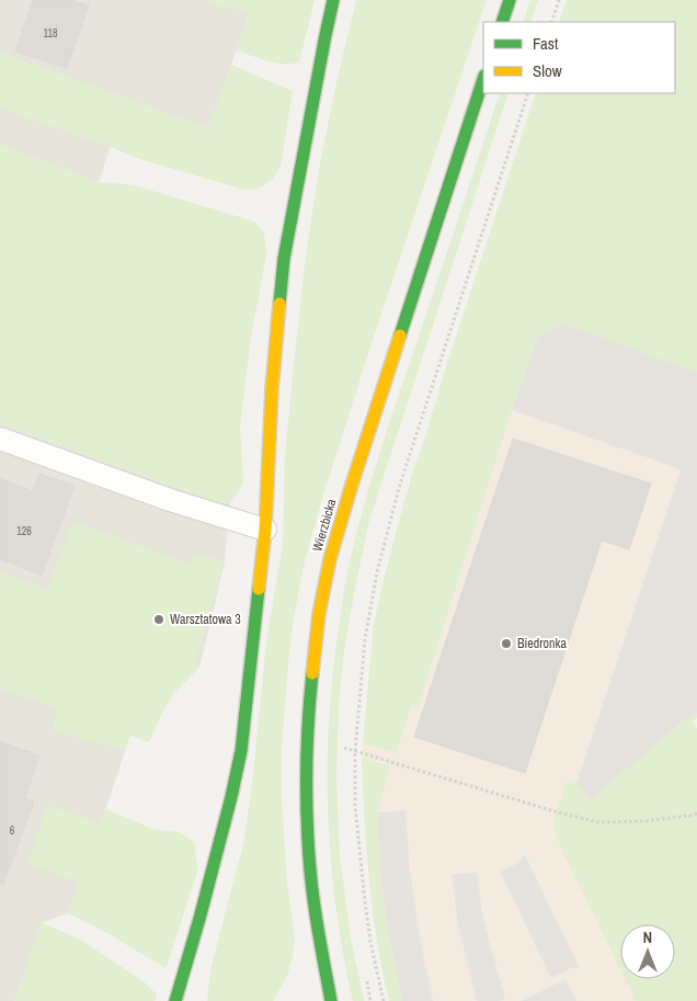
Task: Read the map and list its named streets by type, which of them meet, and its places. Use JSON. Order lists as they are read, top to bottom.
{
  "streets": {
    "street": ["Wierzbicka"]
  },
  "places": ["Warsztatowa 3", "Biedronka"],
  "house_numbers": ["118", "126", "6"],
  "legend": ["Fast", "Slow"],
  "north": "top"
}
